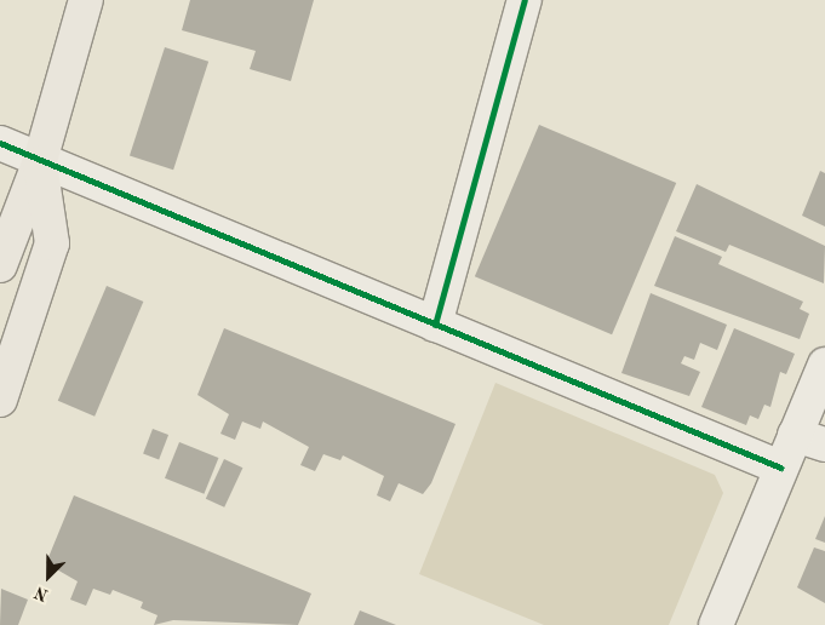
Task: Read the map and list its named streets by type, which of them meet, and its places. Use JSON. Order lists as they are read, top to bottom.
{
  "north": "bottom left"
}
